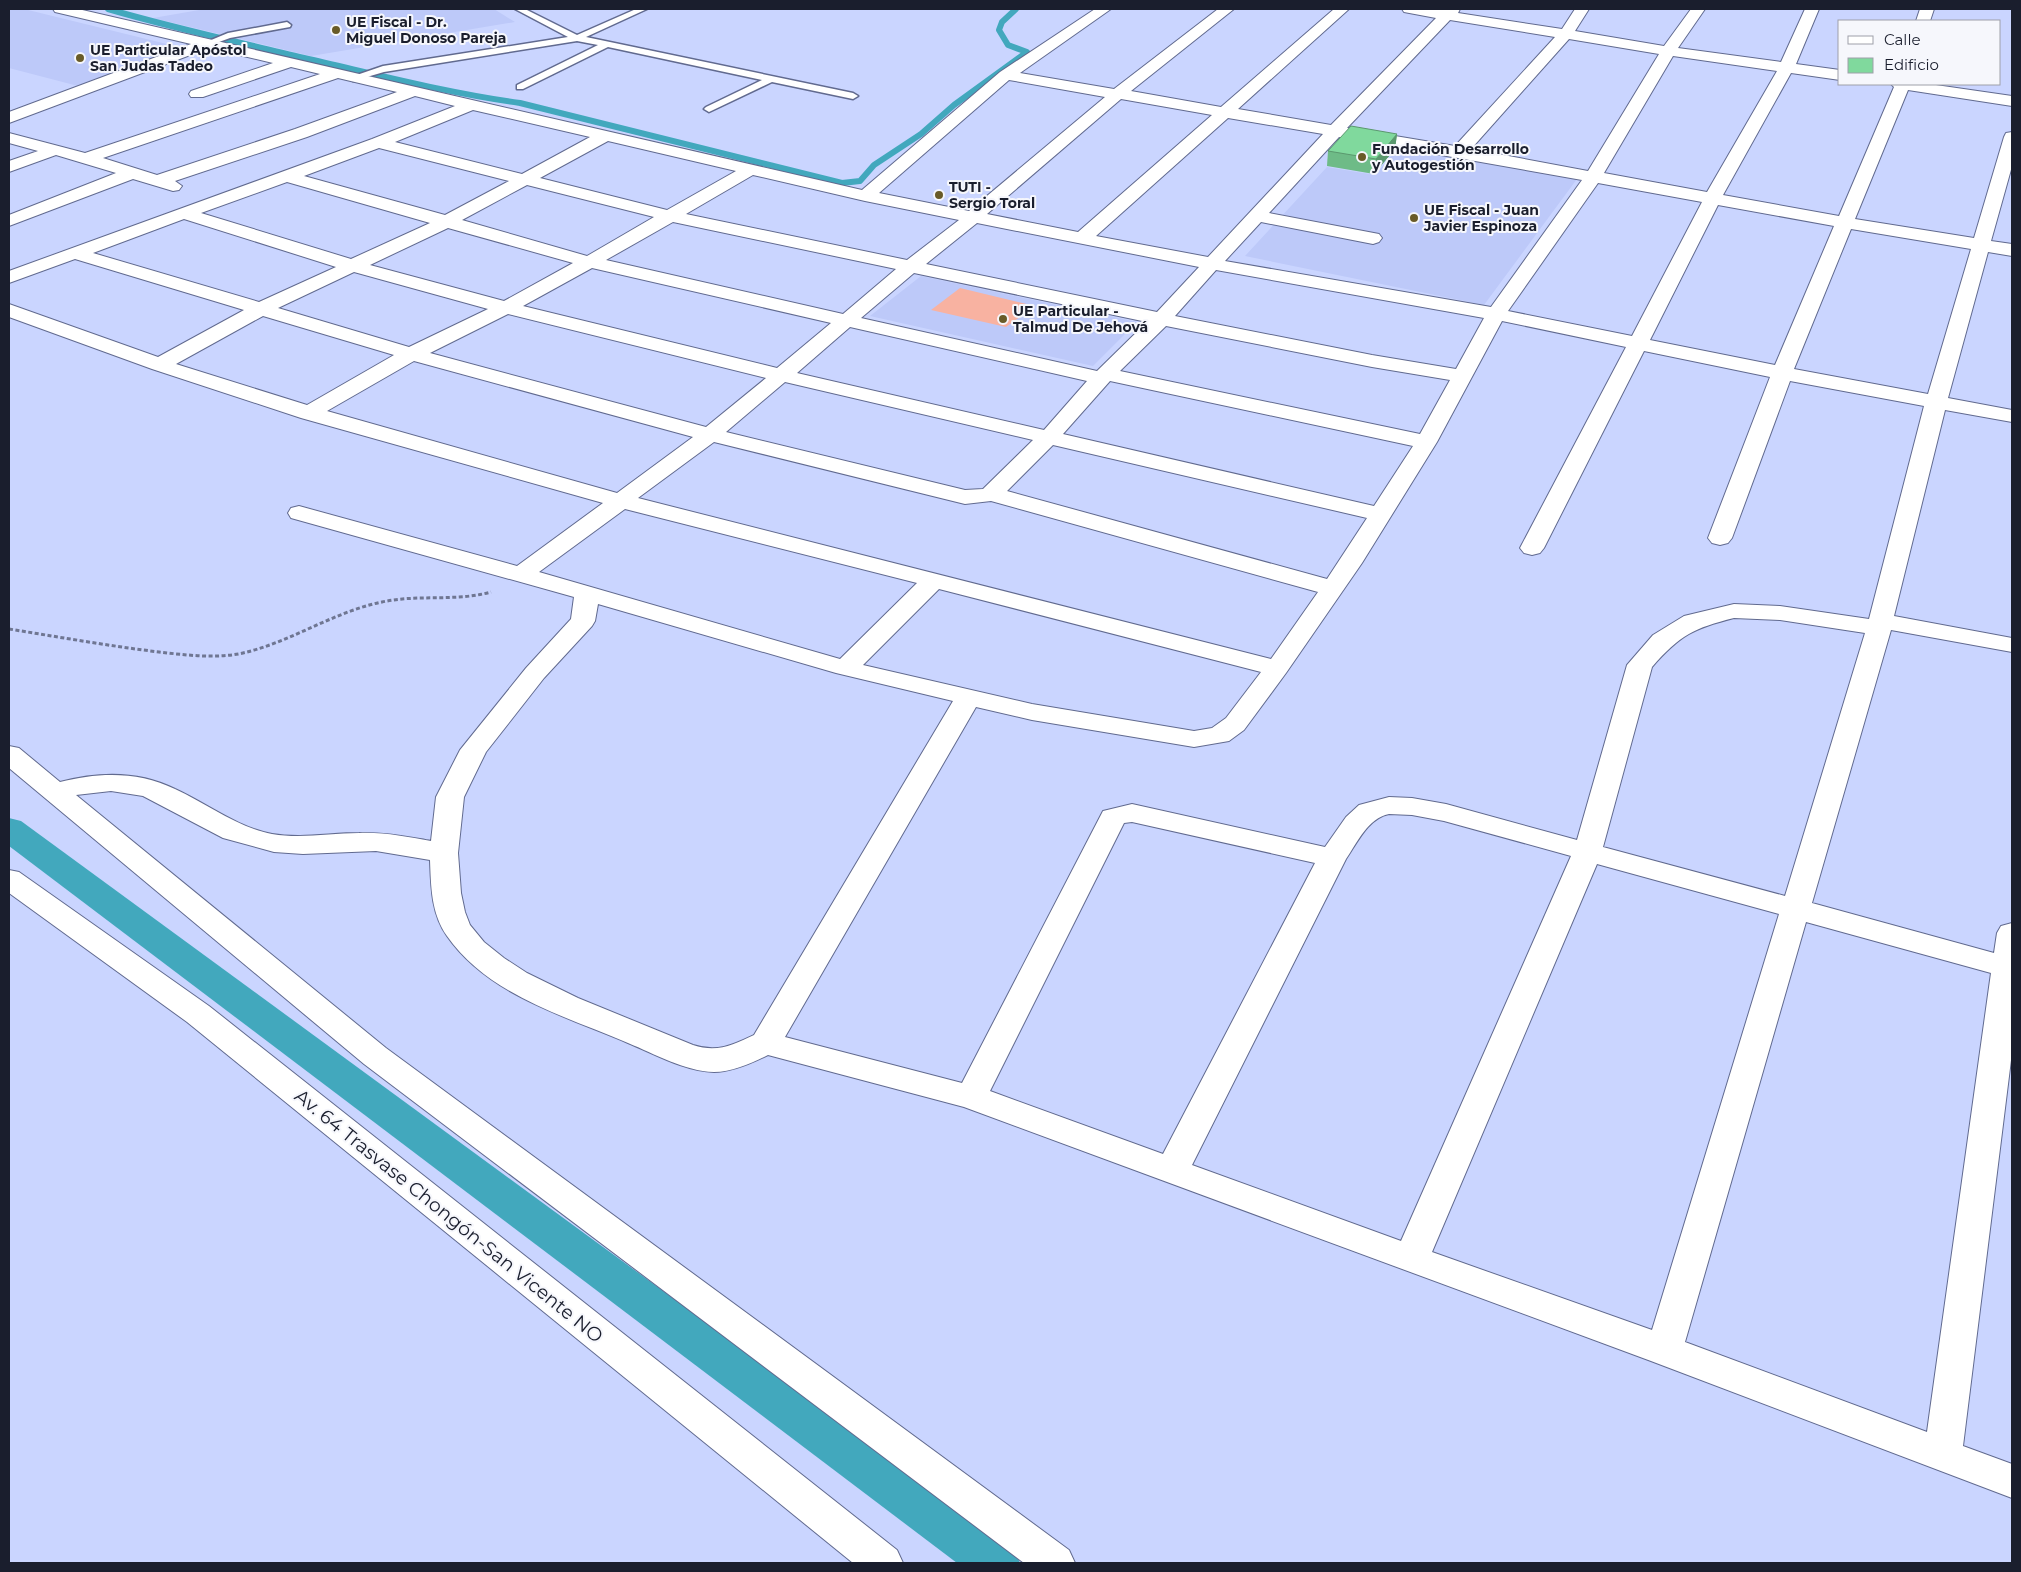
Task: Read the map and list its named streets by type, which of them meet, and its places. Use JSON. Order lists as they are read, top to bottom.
{
  "streets": {
    "street": ["Av. 64 Trasvase Chongón-San Vicente NO"]
  },
  "places": [
    "UE Fiscal - Dr. Miguel Donoso Pareja",
    "UE Particular Apóstol San Judas Tadeo",
    "Fundación Desarrollo y Autogestión",
    "TUTI - Sergio Toral",
    "UE Fiscal - Juan Javier Espinoza",
    "UE Particular - Talmud De Jehová"
  ],
  "legend": ["Calle", "Edificio"]
}
